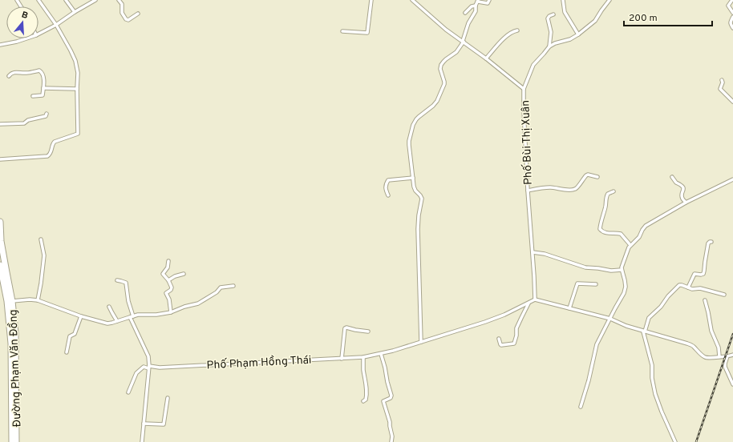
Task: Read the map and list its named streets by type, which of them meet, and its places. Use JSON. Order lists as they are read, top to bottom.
{
  "streets": {
    "highway": ["Đường Phạm Văn Đồng"],
    "street": ["Phố Bùi Thị Xuân", "Phố Phạm Hồng Thái"]
  },
  "crossings": [
    ["Phố Bùi Thị Xuân", "Phố Phạm Hồng Thái"]
  ],
  "scale_bar": "200 m",
  "north": "top"
}
